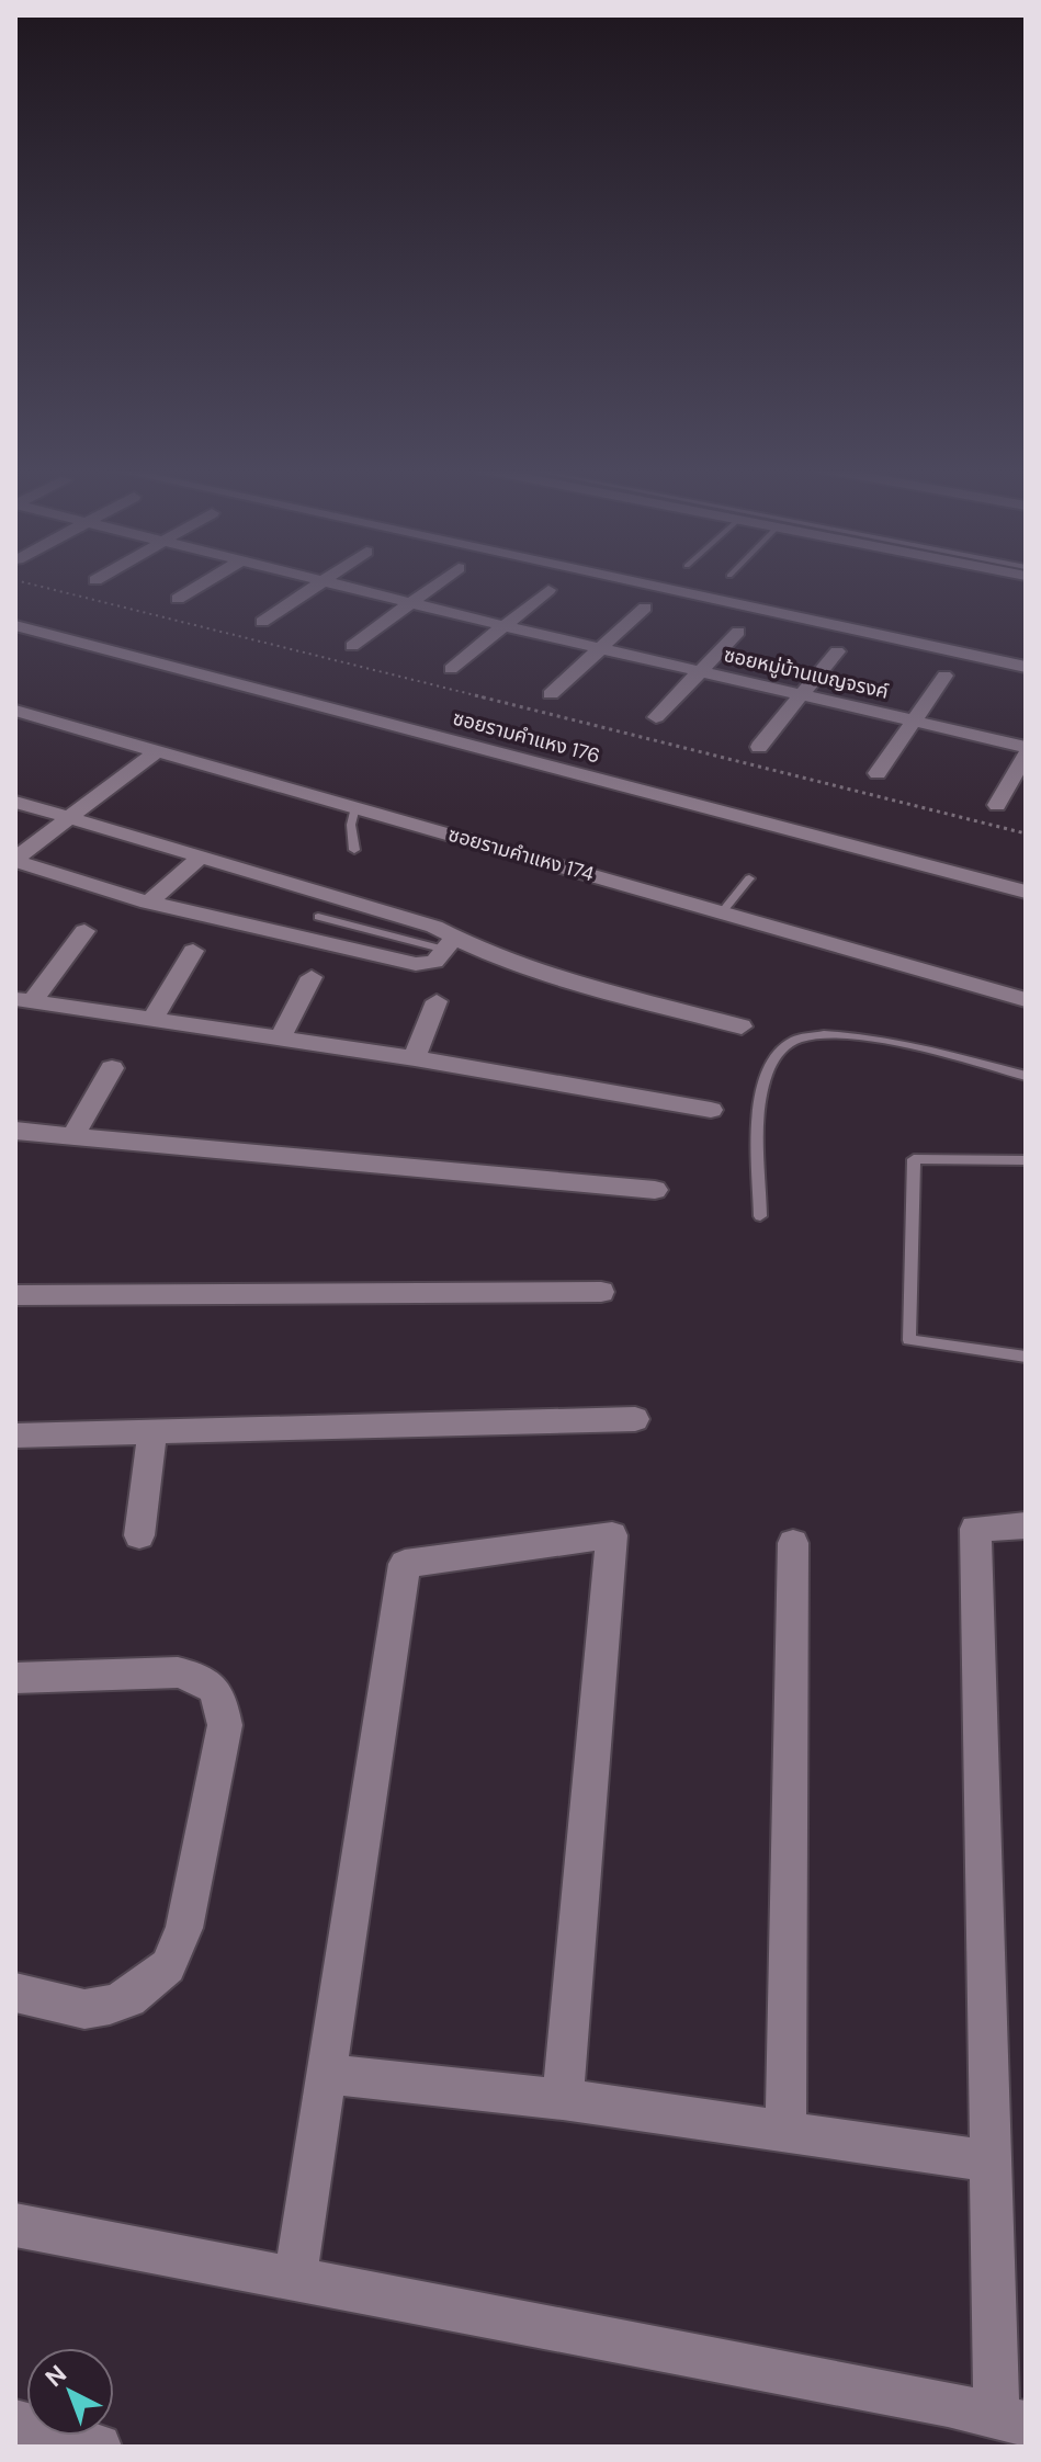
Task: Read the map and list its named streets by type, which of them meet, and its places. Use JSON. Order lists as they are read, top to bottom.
{
  "streets": {
    "street": ["ซอยหมู่บ้านเบญจรงค์", "ซอยรามคำแหง 176", "ซอยรามคำแหง 174"]
  },
  "north": "top left"
}
